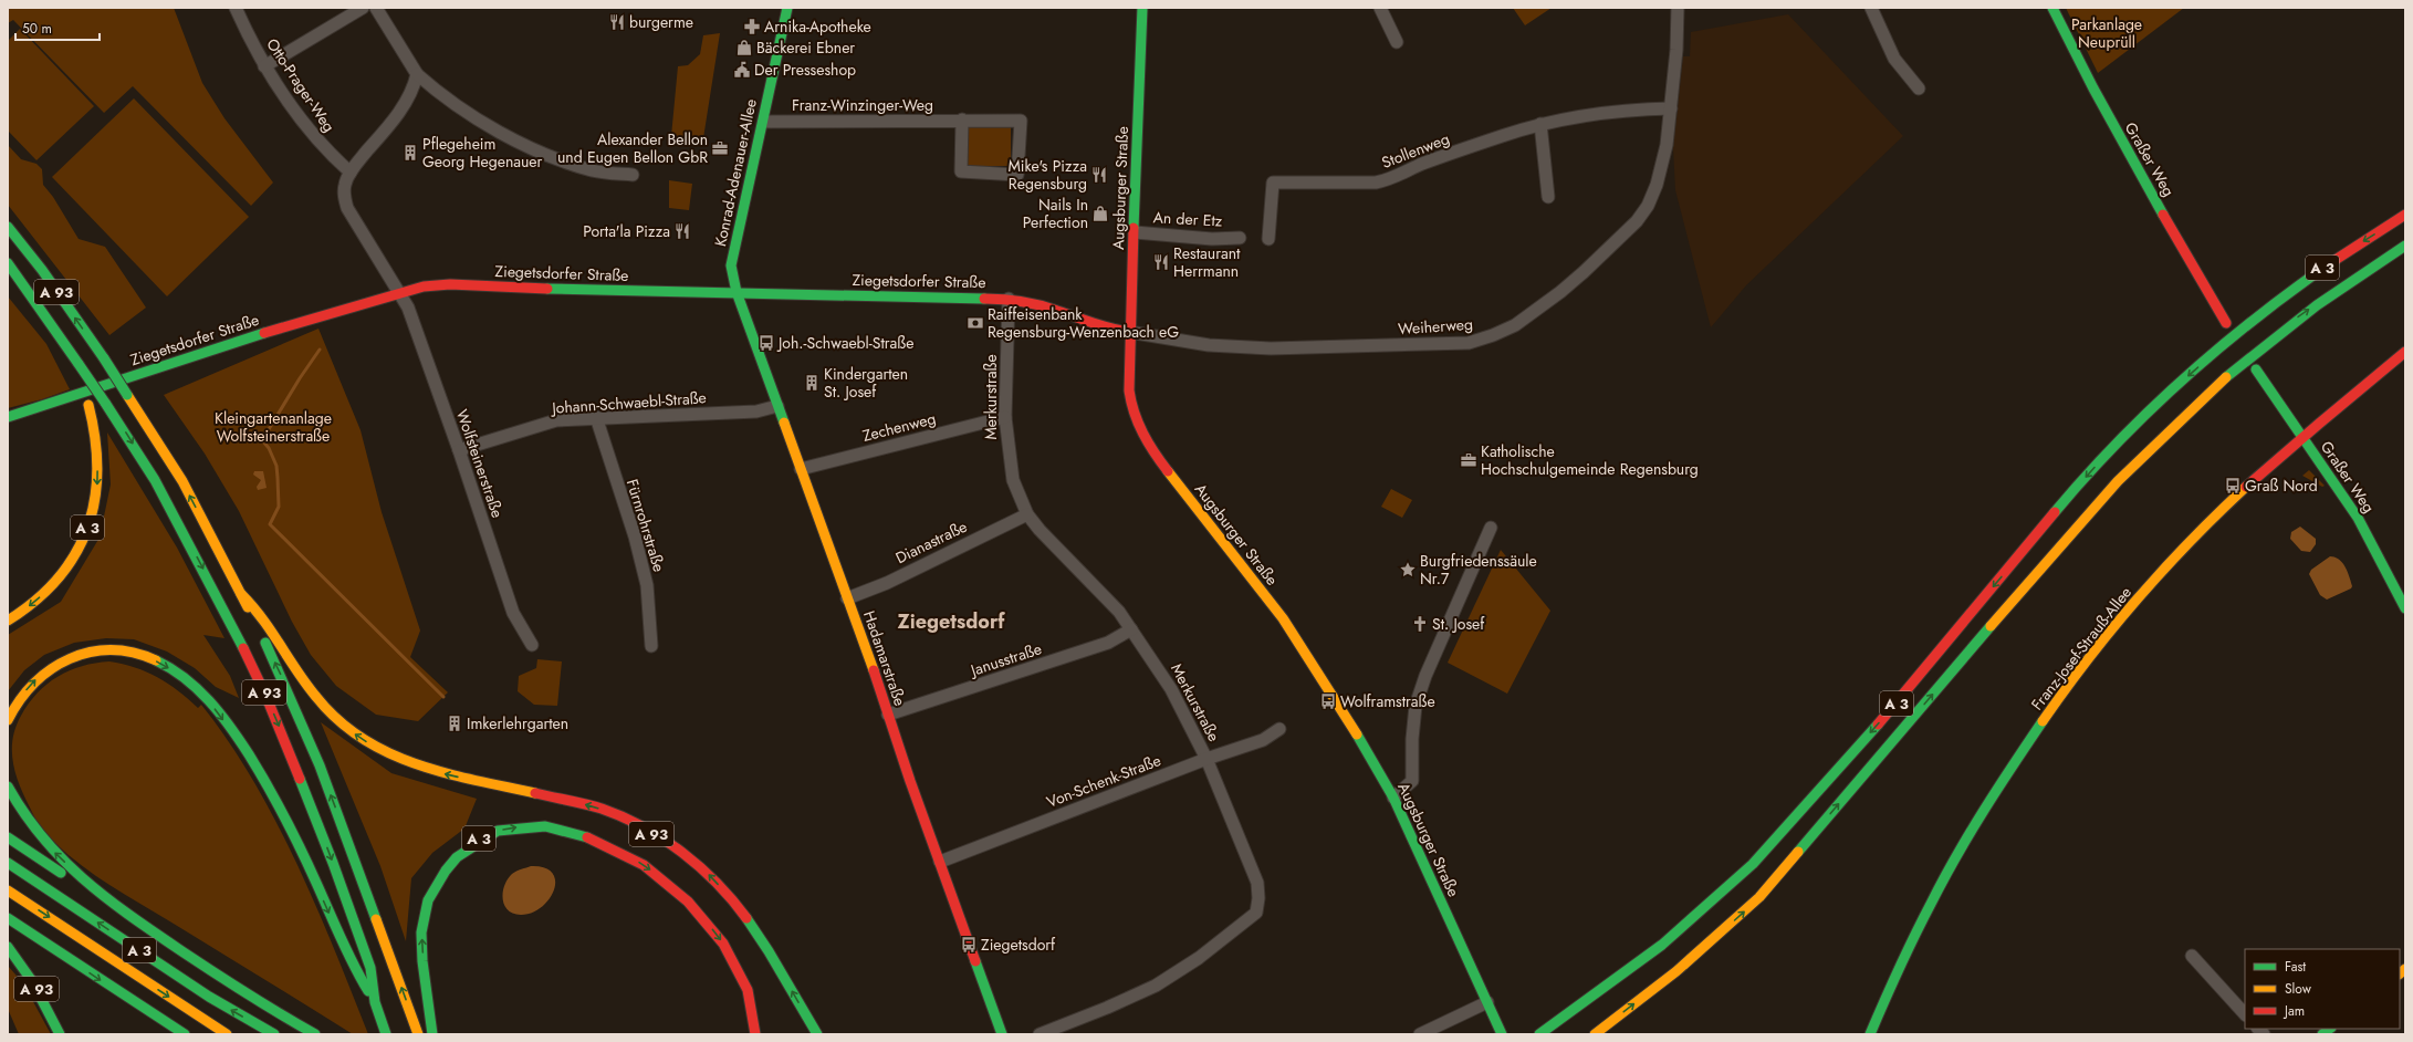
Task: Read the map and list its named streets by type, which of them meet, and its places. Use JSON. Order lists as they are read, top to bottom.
{
  "streets": {
    "main road": [
      "Graßer Weg",
      "Konrad-Adenauer-Allee",
      "Augsburger Straße",
      "A 3",
      "Ziegetsdorfer Straße",
      "A 93",
      "Franz-Josef-Strauß-Allee",
      "Hadamarstraße"
    ],
    "street": [
      "Otto-Prager-Weg",
      "Franz-Winzinger-Weg",
      "Stollenweg",
      "An der Etz",
      "Weiherweg",
      "Merkurstraße",
      "Johann-Schwaebl-Straße",
      "Zechenweg",
      "Wolfsteinerstraße",
      "Fürnrohrstraße",
      "Dianastraße",
      "Janusstraße",
      "Von-Schenk-Straße"
    ]
  },
  "crossings": [
    ["Otto-Prager-Weg", "Wolfsteinerstraße"],
    ["Franz-Winzinger-Weg", "Konrad-Adenauer-Allee"],
    ["Stollenweg", "Weiherweg"],
    ["Graßer Weg", "Franz-Josef-Strauß-Allee"],
    ["Konrad-Adenauer-Allee", "Ziegetsdorfer Straße"],
    ["Konrad-Adenauer-Allee", "Hadamarstraße"],
    ["Augsburger Straße", "An der Etz"],
    ["Augsburger Straße", "Ziegetsdorfer Straße"],
    ["Augsburger Straße", "Weiherweg"],
    ["A 3", "A 93"],
    ["Ziegetsdorfer Straße", "Weiherweg"],
    ["Ziegetsdorfer Straße", "Merkurstraße"],
    ["Ziegetsdorfer Straße", "Wolfsteinerstraße"],
    ["Ziegetsdorfer Straße", "Hadamarstraße"],
    ["Merkurstraße", "Zechenweg"],
    ["Merkurstraße", "Dianastraße"],
    ["Merkurstraße", "Janusstraße"],
    ["Merkurstraße", "Von-Schenk-Straße"],
    ["Johann-Schwaebl-Straße", "Wolfsteinerstraße"],
    ["Johann-Schwaebl-Straße", "Fürnrohrstraße"],
    ["Johann-Schwaebl-Straße", "Hadamarstraße"],
    ["Zechenweg", "Hadamarstraße"],
    ["Dianastraße", "Hadamarstraße"],
    ["Hadamarstraße", "Janusstraße"],
    ["Hadamarstraße", "Von-Schenk-Straße"]
  ],
  "districts": ["Ziegetsdorf"],
  "parks": ["Parkanlage Neuprüll", "Kleingartenanlage Wolfsteinerstraße"],
  "places": {
    "restaurant": [
      "burgerme",
      "Mike's Pizza Regensburg",
      "Porta'la Pizza",
      "Restaurant Herrmann"
    ],
    "pharmacy": ["Arnika-Apotheke"],
    "shop": ["Bäckerei Ebner", "Nails In Perfection"],
    "public building": ["Der Presseshop"],
    "office": ["Alexander Bellon und Eugen Bellon GbR", "Katholische Hochschulgemeinde Regensburg"],
    "building": ["Pflegeheim Georg Hegenauer", "Kindergarten St. Josef", "Imkerlehrgarten"],
    "bank": ["Raiffeisenbank Regensburg-Wenzenbach eG"],
    "bus stop": [
      "Joh.-Schwaebl-Straße",
      "Graß Nord",
      "Wolframstraße",
      "Ziegetsdorf"
    ],
    "place": ["Burgfriedenssäule Nr.7"],
    "church": ["St. Josef"]
  },
  "legend": ["Fast", "Slow", "Jam"],
  "scale_bar": "50 m"
}
